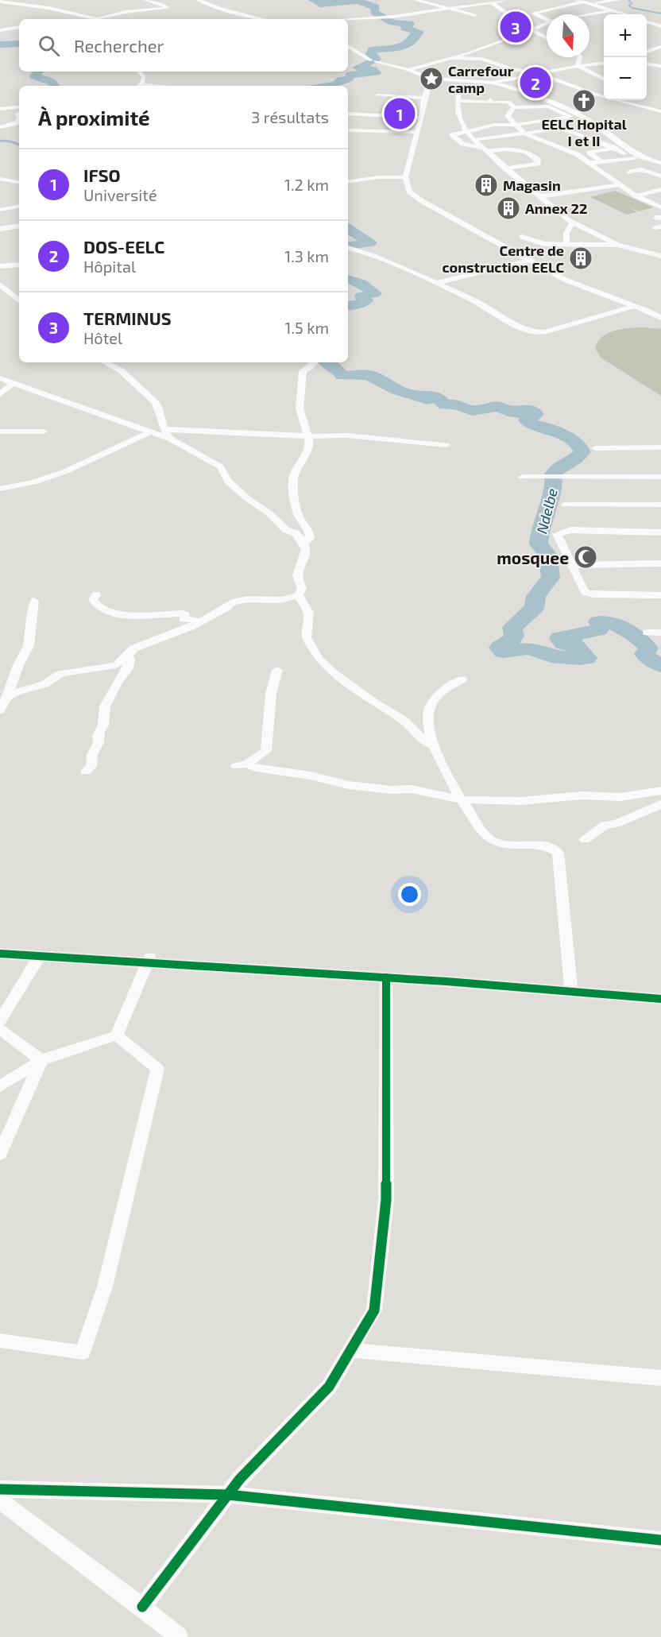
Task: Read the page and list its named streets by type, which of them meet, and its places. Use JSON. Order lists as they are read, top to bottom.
{
  "water": ["Ndelbe"],
  "places": {
    "place": ["Carrefour camp"],
    "church": ["EELC Hopital I et II"],
    "building": ["Magasin", "Annex 22", "Centre de construction EELC"],
    "mosque": ["mosquee"]
  },
  "north": "bottom",
  "page": {
    "pins": ["3", "2", "1"],
    "map_buttons": ["+", "−"],
    "search": "Rechercher",
    "heading": ["À proximité", "3 résultats"],
    "list": [
      {
        "mark": "1",
        "name": "IFSO",
        "note": "Université",
        "value": "1.2 km"
      },
      {
        "mark": "2",
        "name": "DOS-EELC",
        "note": "Hôpital",
        "value": "1.3 km"
      },
      {
        "mark": "3",
        "name": "TERMINUS",
        "note": "Hôtel",
        "value": "1.5 km"
      }
    ]
  }
}
